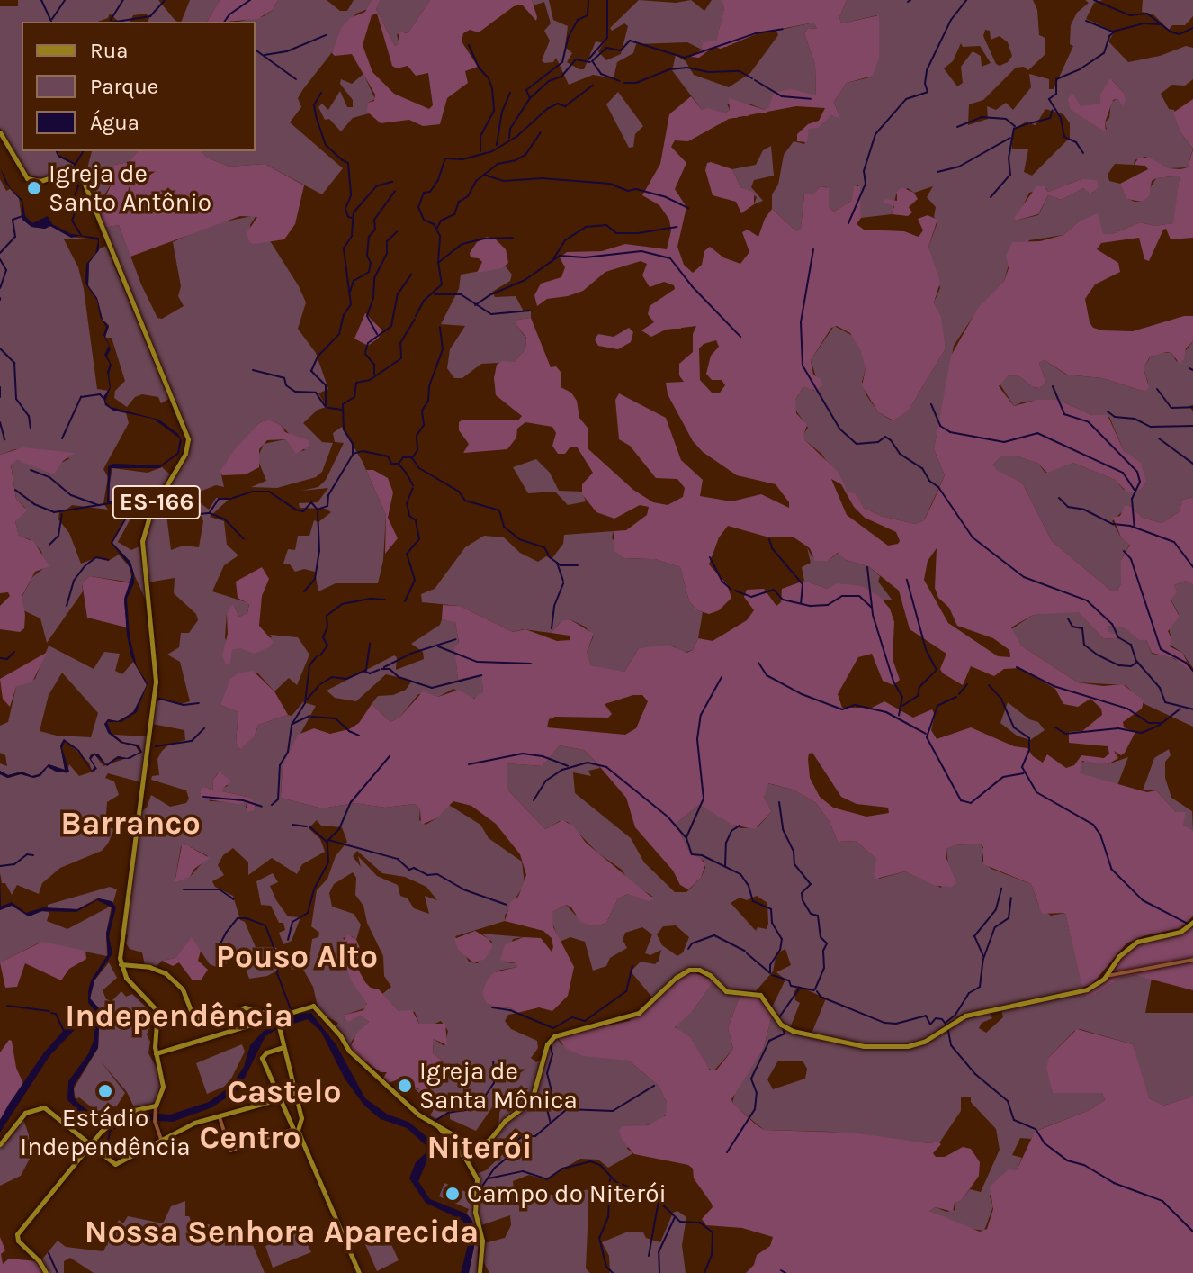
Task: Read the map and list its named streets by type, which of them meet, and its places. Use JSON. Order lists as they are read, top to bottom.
{
  "streets": {
    "main road": ["ES-166"]
  },
  "districts": [
    "Barranco",
    "Pouso Alto",
    "Independência",
    "Castelo",
    "Centro",
    "Niterói",
    "Nossa Senhora Aparecida"
  ],
  "places": [
    "Igreja de Santo Antônio",
    "Igreja de Santa Mônica",
    "Estádio Independência",
    "Campo do Niterói"
  ],
  "legend": ["Rua", "Parque", "Água"]
}
